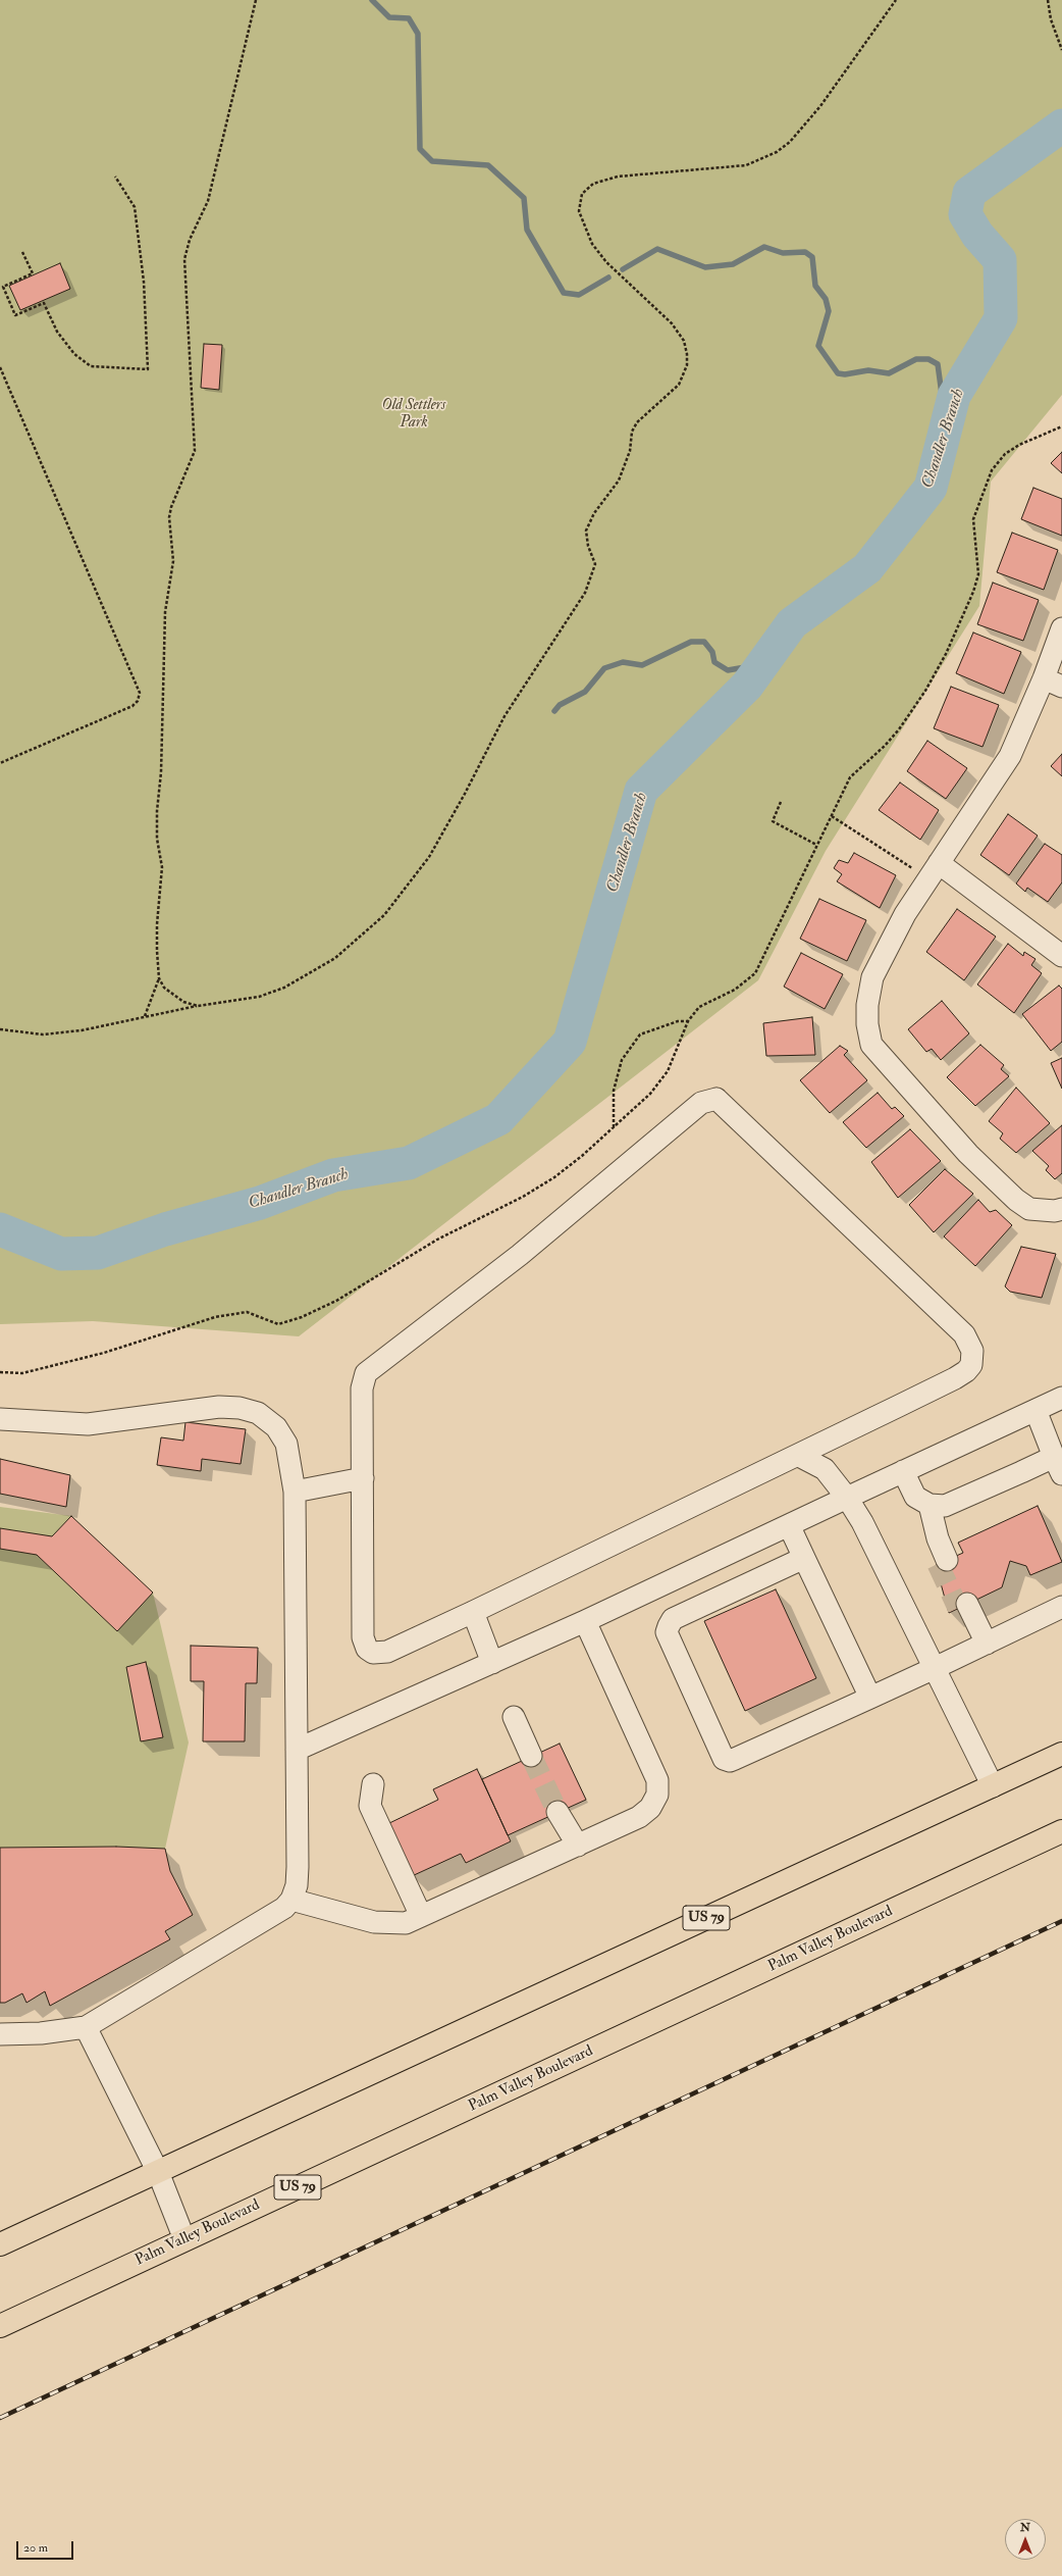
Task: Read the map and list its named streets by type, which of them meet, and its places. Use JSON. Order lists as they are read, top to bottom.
{
  "streets": {
    "highway": ["US 79", "Palm Valley Boulevard"]
  },
  "water": ["Chandler Branch"],
  "parks": ["Old Settlers Park"],
  "scale_bar": "20 m",
  "north": "top"
}
